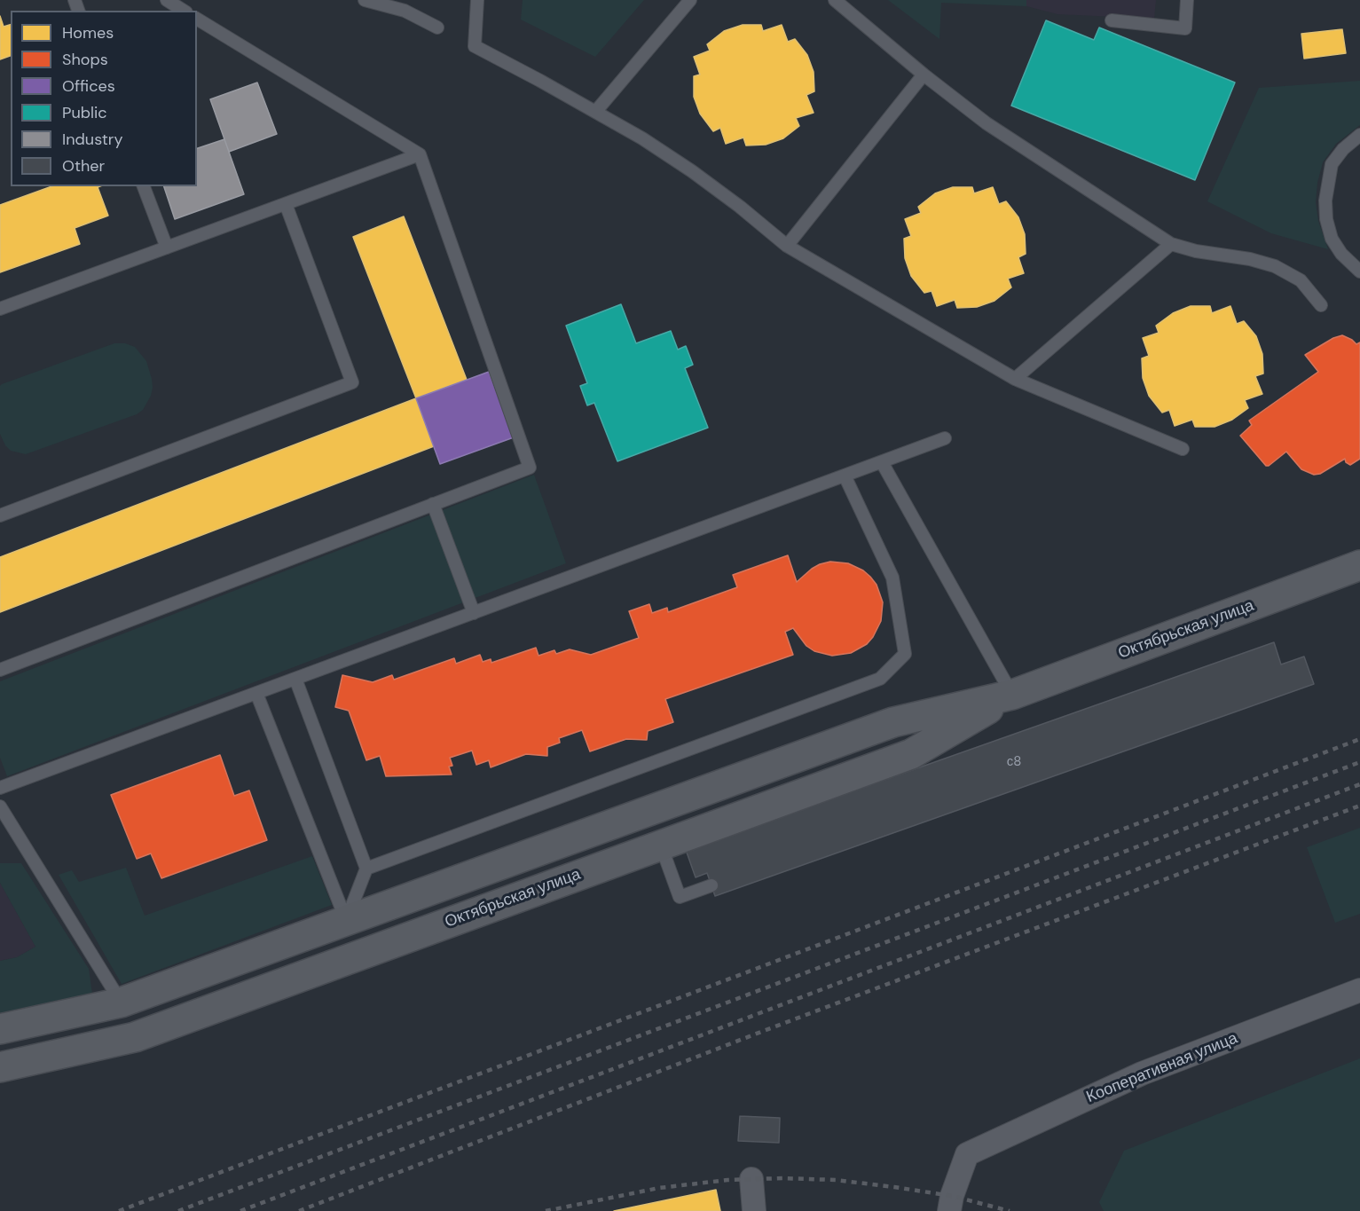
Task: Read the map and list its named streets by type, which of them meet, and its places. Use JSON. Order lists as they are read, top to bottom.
{
  "streets": {
    "main road": ["Октябрьская улица"],
    "street": ["Кооперативная улица"]
  },
  "house_numbers": ["с8"],
  "legend": [
    "Homes",
    "Shops",
    "Offices",
    "Public",
    "Industry",
    "Other"
  ]
}
